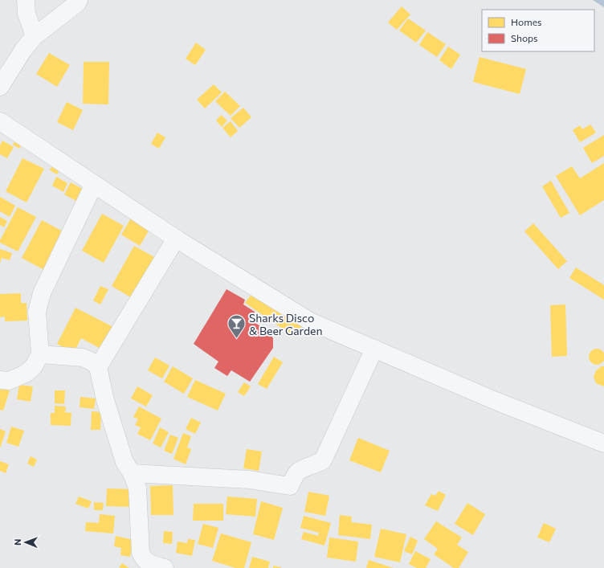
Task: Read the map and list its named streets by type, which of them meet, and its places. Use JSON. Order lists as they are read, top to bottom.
{
  "places": {
    "bar": ["Sharks Disco & Beer Garden"]
  },
  "legend": ["Homes", "Shops"],
  "north": "left"
}
